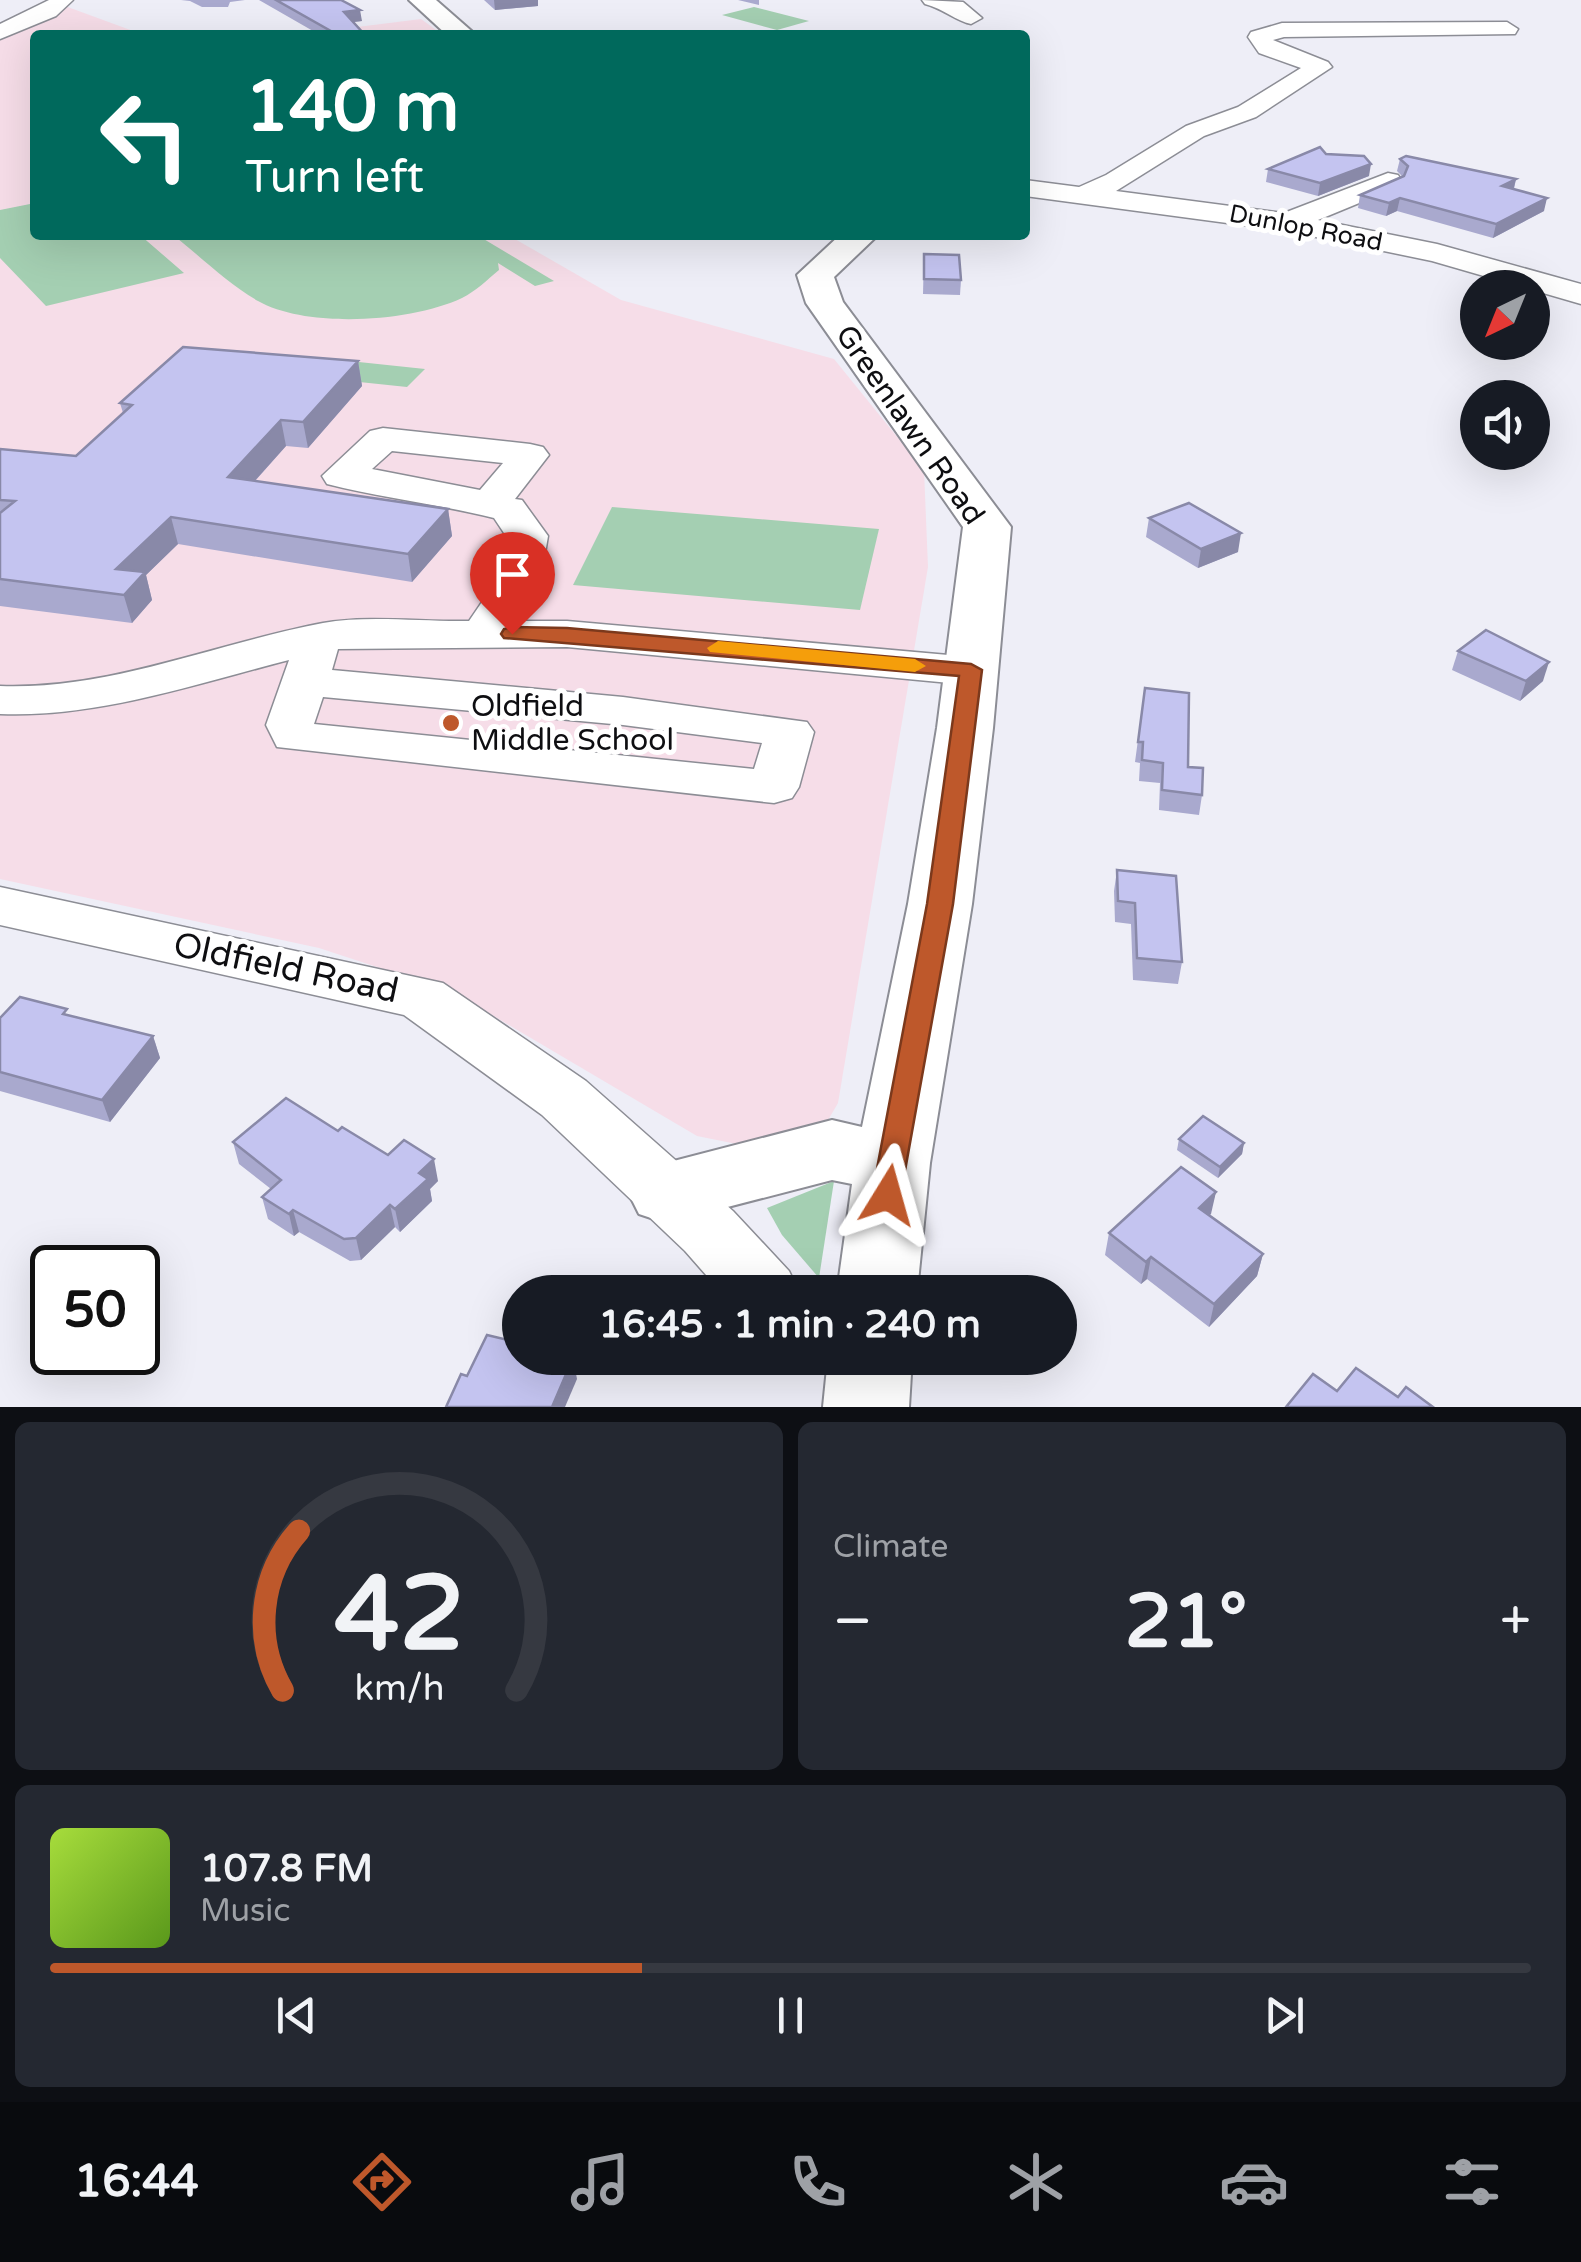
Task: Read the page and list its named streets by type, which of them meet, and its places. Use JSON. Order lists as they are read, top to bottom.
{
  "streets": {
    "main road": ["Greenlawn Road"],
    "street": ["Dunlop Road", "Oldfield Road"]
  },
  "places": ["Oldfield Middle School"],
  "north": "bottom left",
  "page": {
    "turn": ["140 m", "Turn left"],
    "limit": "50",
    "trip": "16:45 · 1 min · 240 m",
    "tile": "Climate",
    "heat": ["−", "21°", "+"],
    "song": ["107.8 FM", "Music"],
    "tabs": "16:44",
    "gauge": ["42", "km/h"]
  }
}
